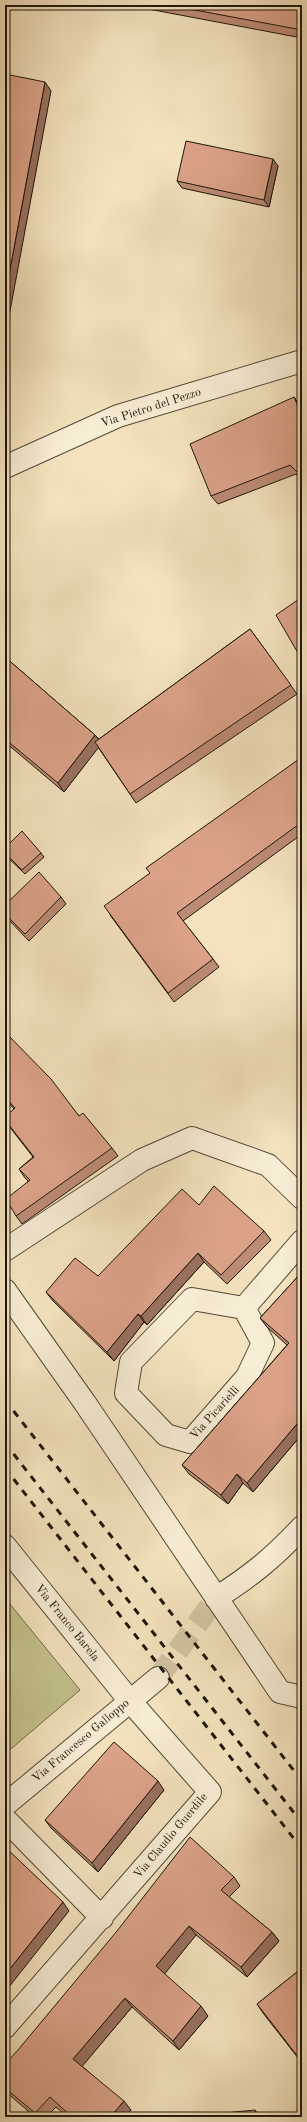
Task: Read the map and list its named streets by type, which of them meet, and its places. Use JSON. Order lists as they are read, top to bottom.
{
  "streets": {
    "street": [
      "Via Pietro del Pezzo",
      "Via Picarielli",
      "Via Franco Barela",
      "Via Francesco Galloppo",
      "Via Claudio Guerdile"
    ]
  },
  "crossings": [
    ["Via Franco Barela", "Via Francesco Galloppo"],
    ["Via Franco Barela", "Via Claudio Guerdile"],
    ["Via Francesco Galloppo", "Via Claudio Guerdile"]
  ]
}
